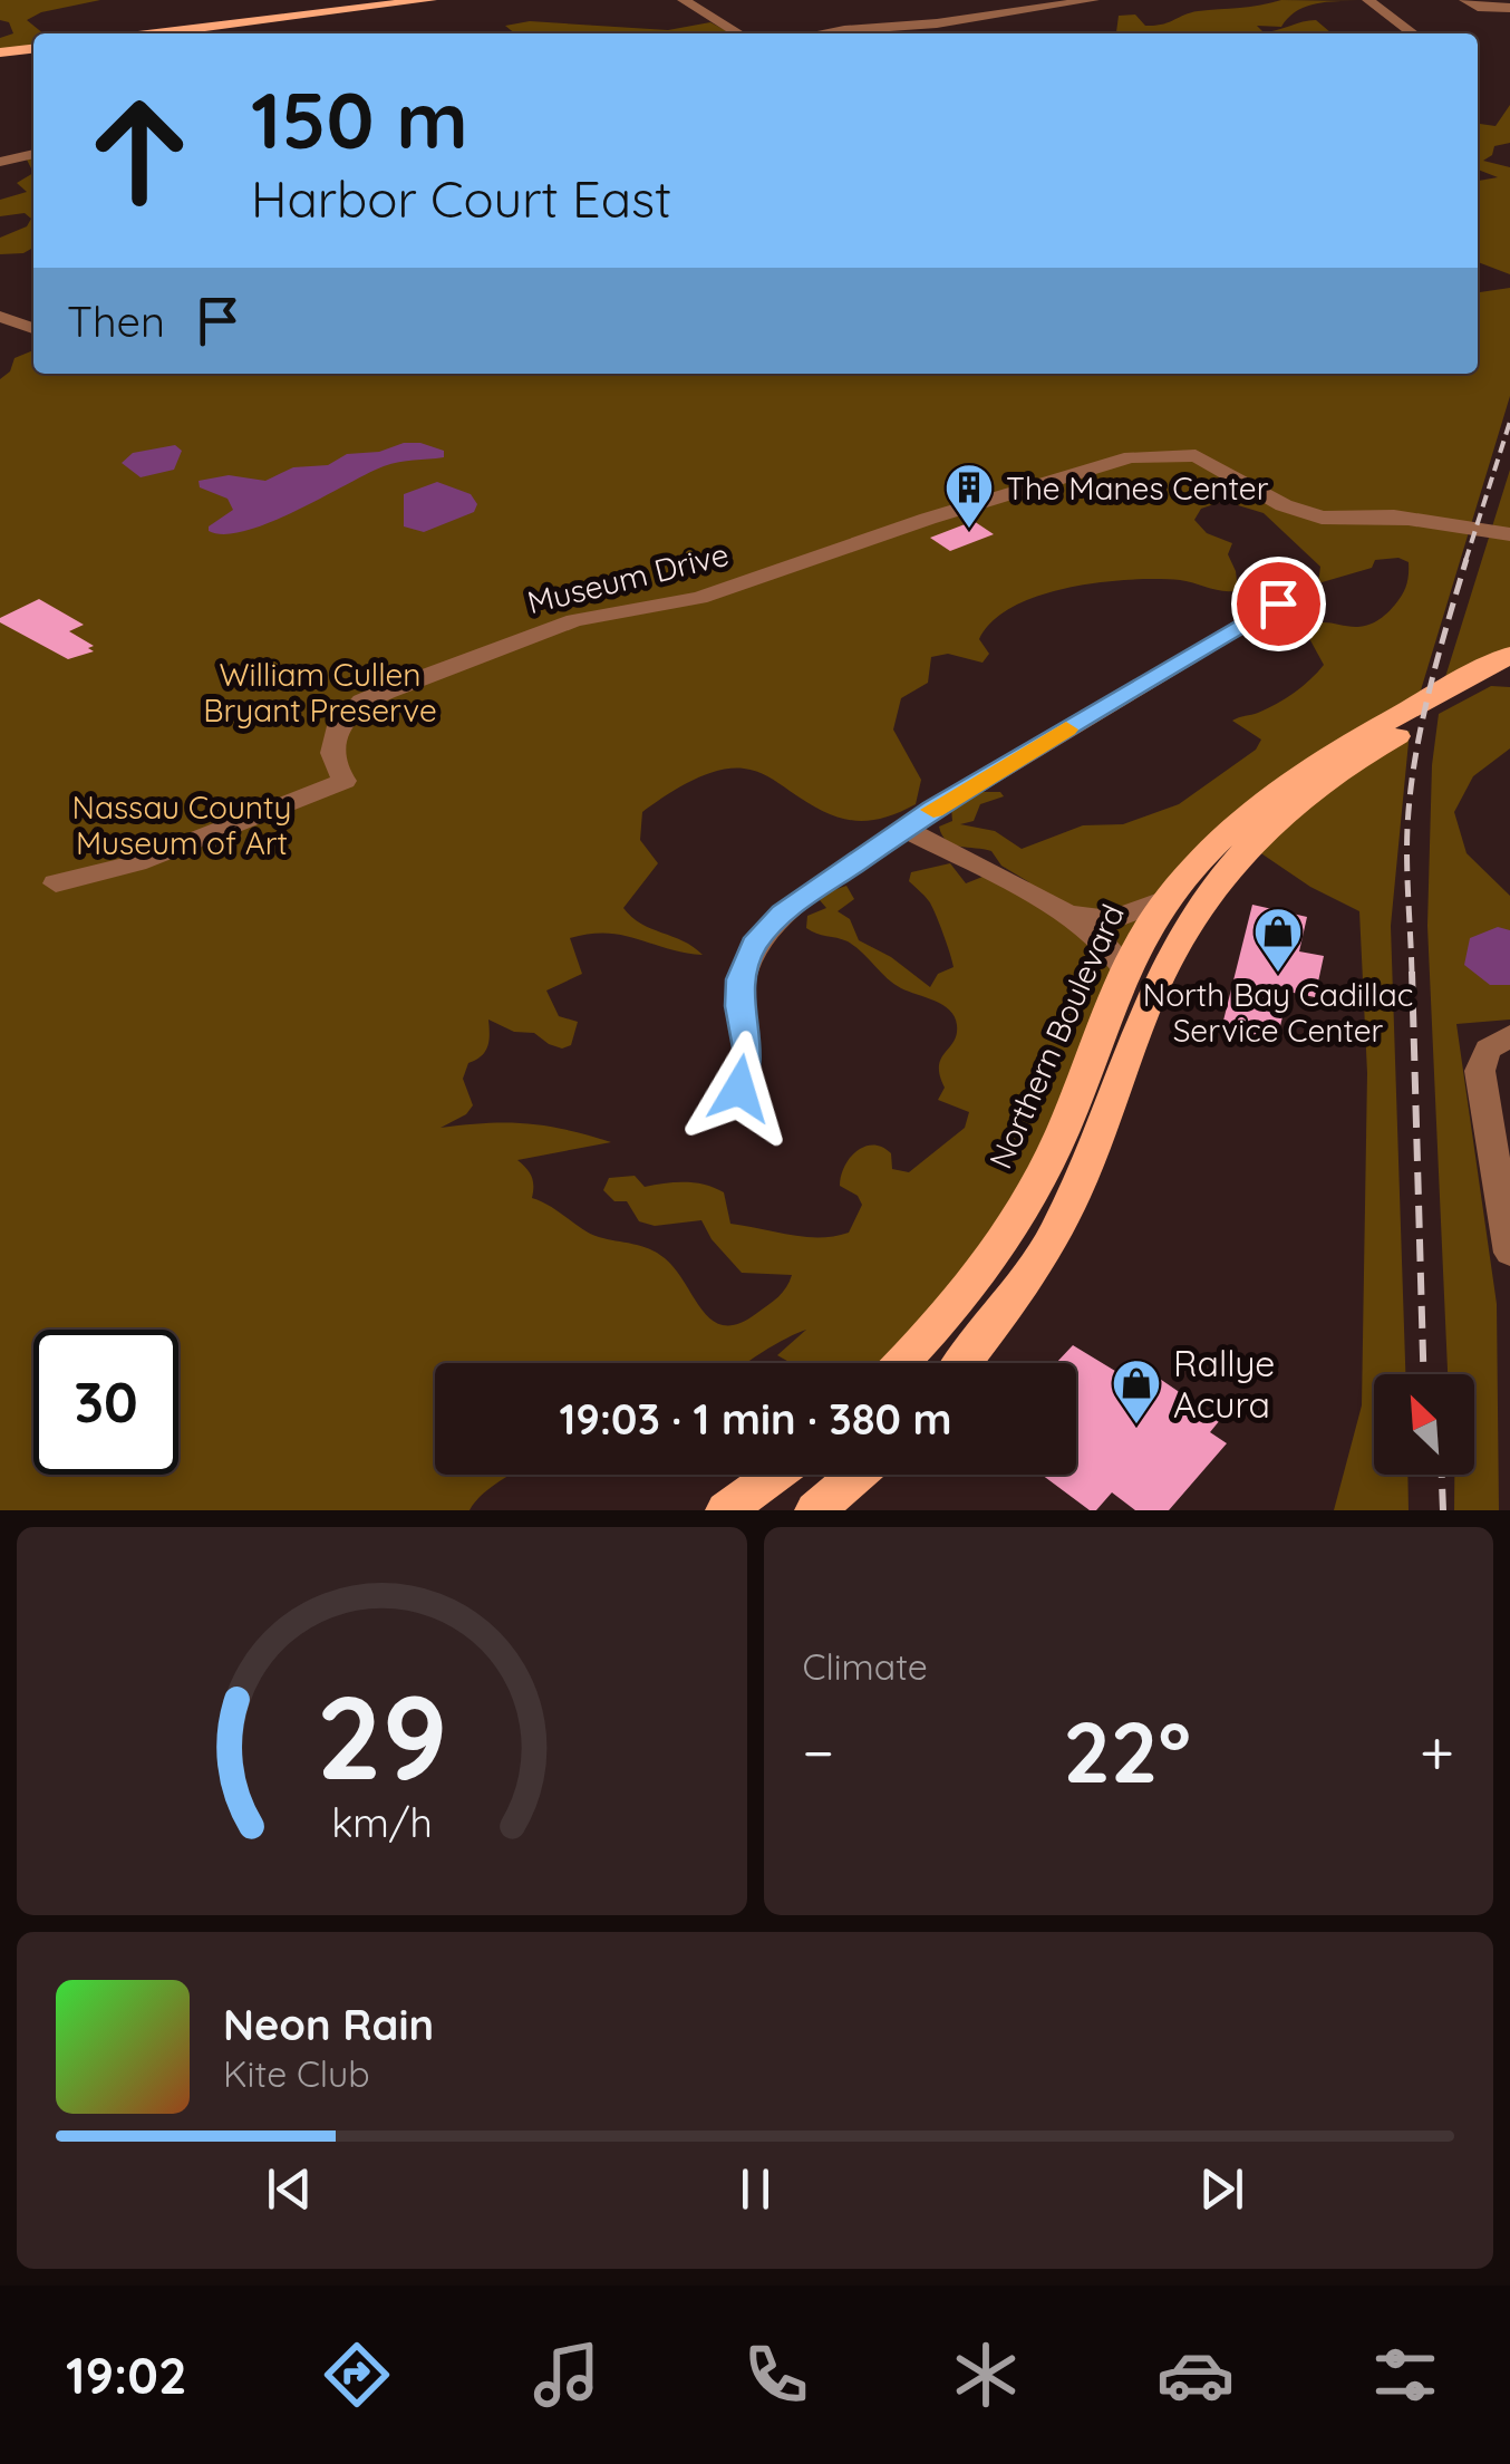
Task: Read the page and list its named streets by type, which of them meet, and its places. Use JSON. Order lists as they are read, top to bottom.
{
  "streets": {
    "main road": ["Northern Boulevard"],
    "street": ["Museum Drive"]
  },
  "parks": ["William Cullen Bryant Preserve", "Nassau County Museum of Art"],
  "places": {
    "building": ["The Manes Center"],
    "shop": ["North Bay Cadillac Service Center", "Rallye Acura"]
  },
  "north": "top left",
  "page": {
    "turn": ["150 m", "Harbor Court East"],
    "then": "Then",
    "limit": "30",
    "trip": "19:03 · 1 min · 380 m",
    "tile": "Climate",
    "heat": ["−", "22°", "+"],
    "song": ["Neon Rain", "Kite Club"],
    "tabs": "19:02",
    "gauge": ["29", "km/h"]
  }
}
